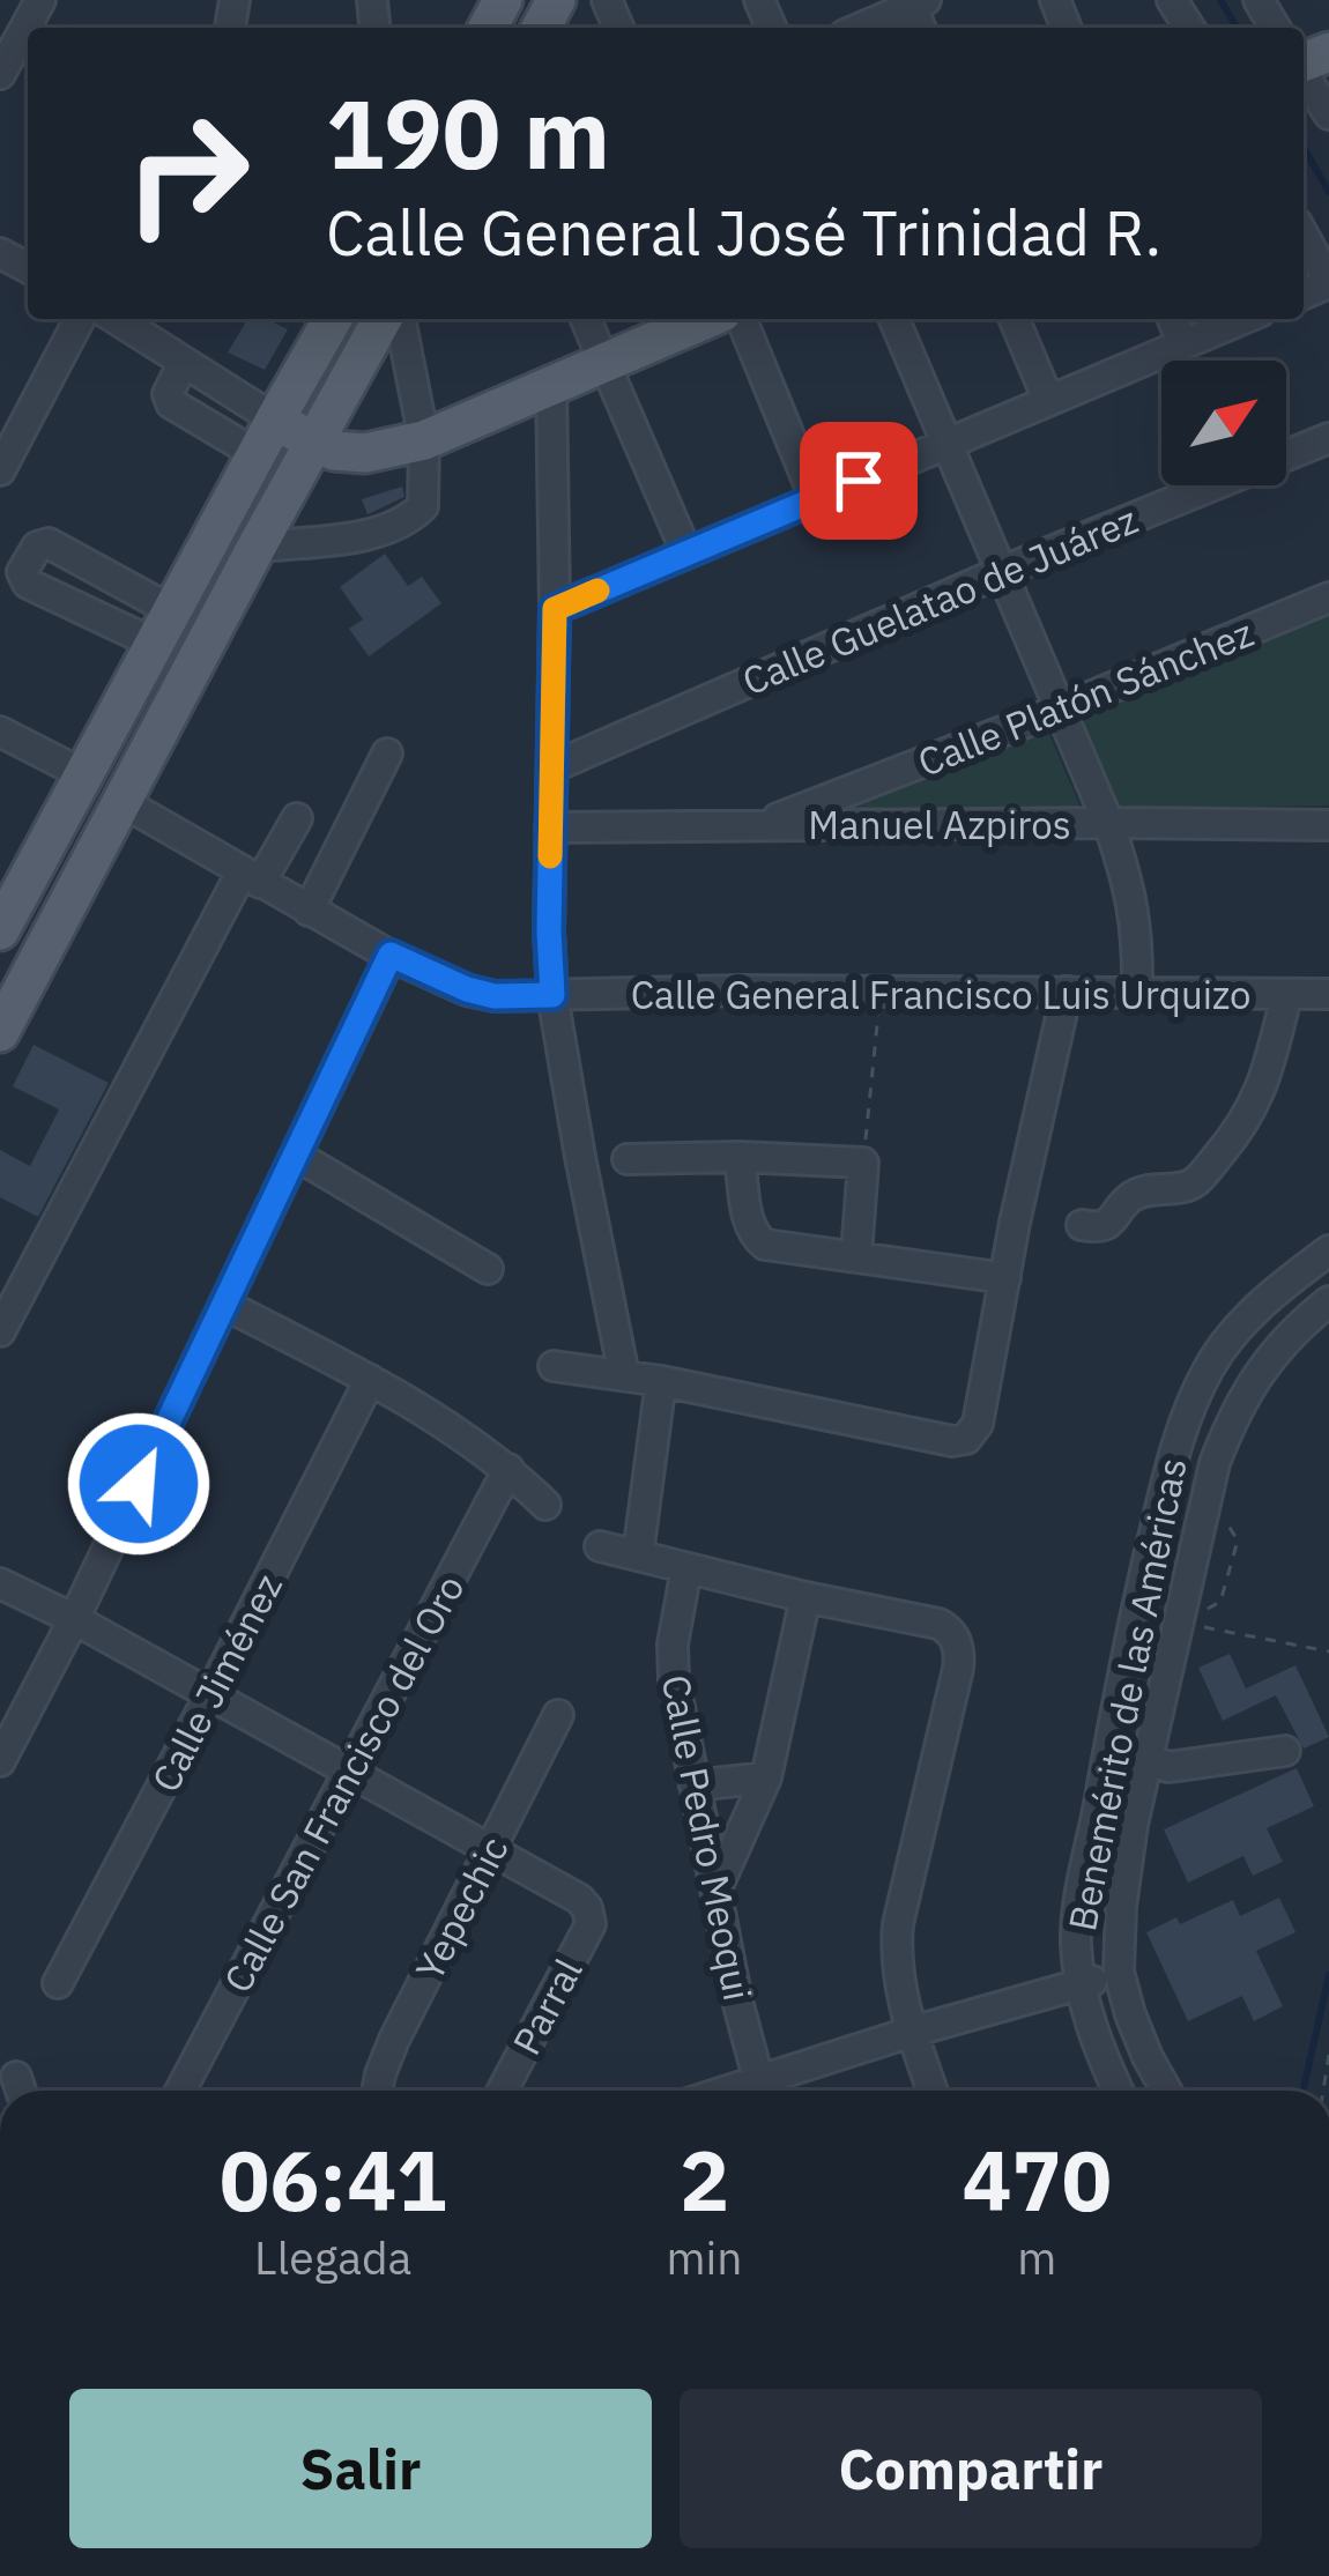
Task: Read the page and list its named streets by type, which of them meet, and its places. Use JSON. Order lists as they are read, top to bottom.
{
  "streets": {
    "street": [
      "Calle Guelatao de Juárez",
      "Calle Platón Sánchez",
      "Manuel Azpiros",
      "Calle General Francisco Luis Urquizo",
      "Calle Jiménez",
      "Benemérito de las Américas",
      "Calle San Francisco del Oro",
      "Calle Pedro Meoqui",
      "Yepechic",
      "Parral"
    ]
  },
  "crossings": [
    ["Calle Platón Sánchez", "Manuel Azpiros"],
    ["Yepechic", "Parral"]
  ],
  "north": "top right",
  "page": {
    "turn": ["190 m", "Calle General José Trinidad R."],
    "eta": [
      "06:41",
      "Llegada",
      "2",
      "min",
      "470",
      "m"
    ],
    "buttons": ["Salir", "Compartir"]
  }
}
